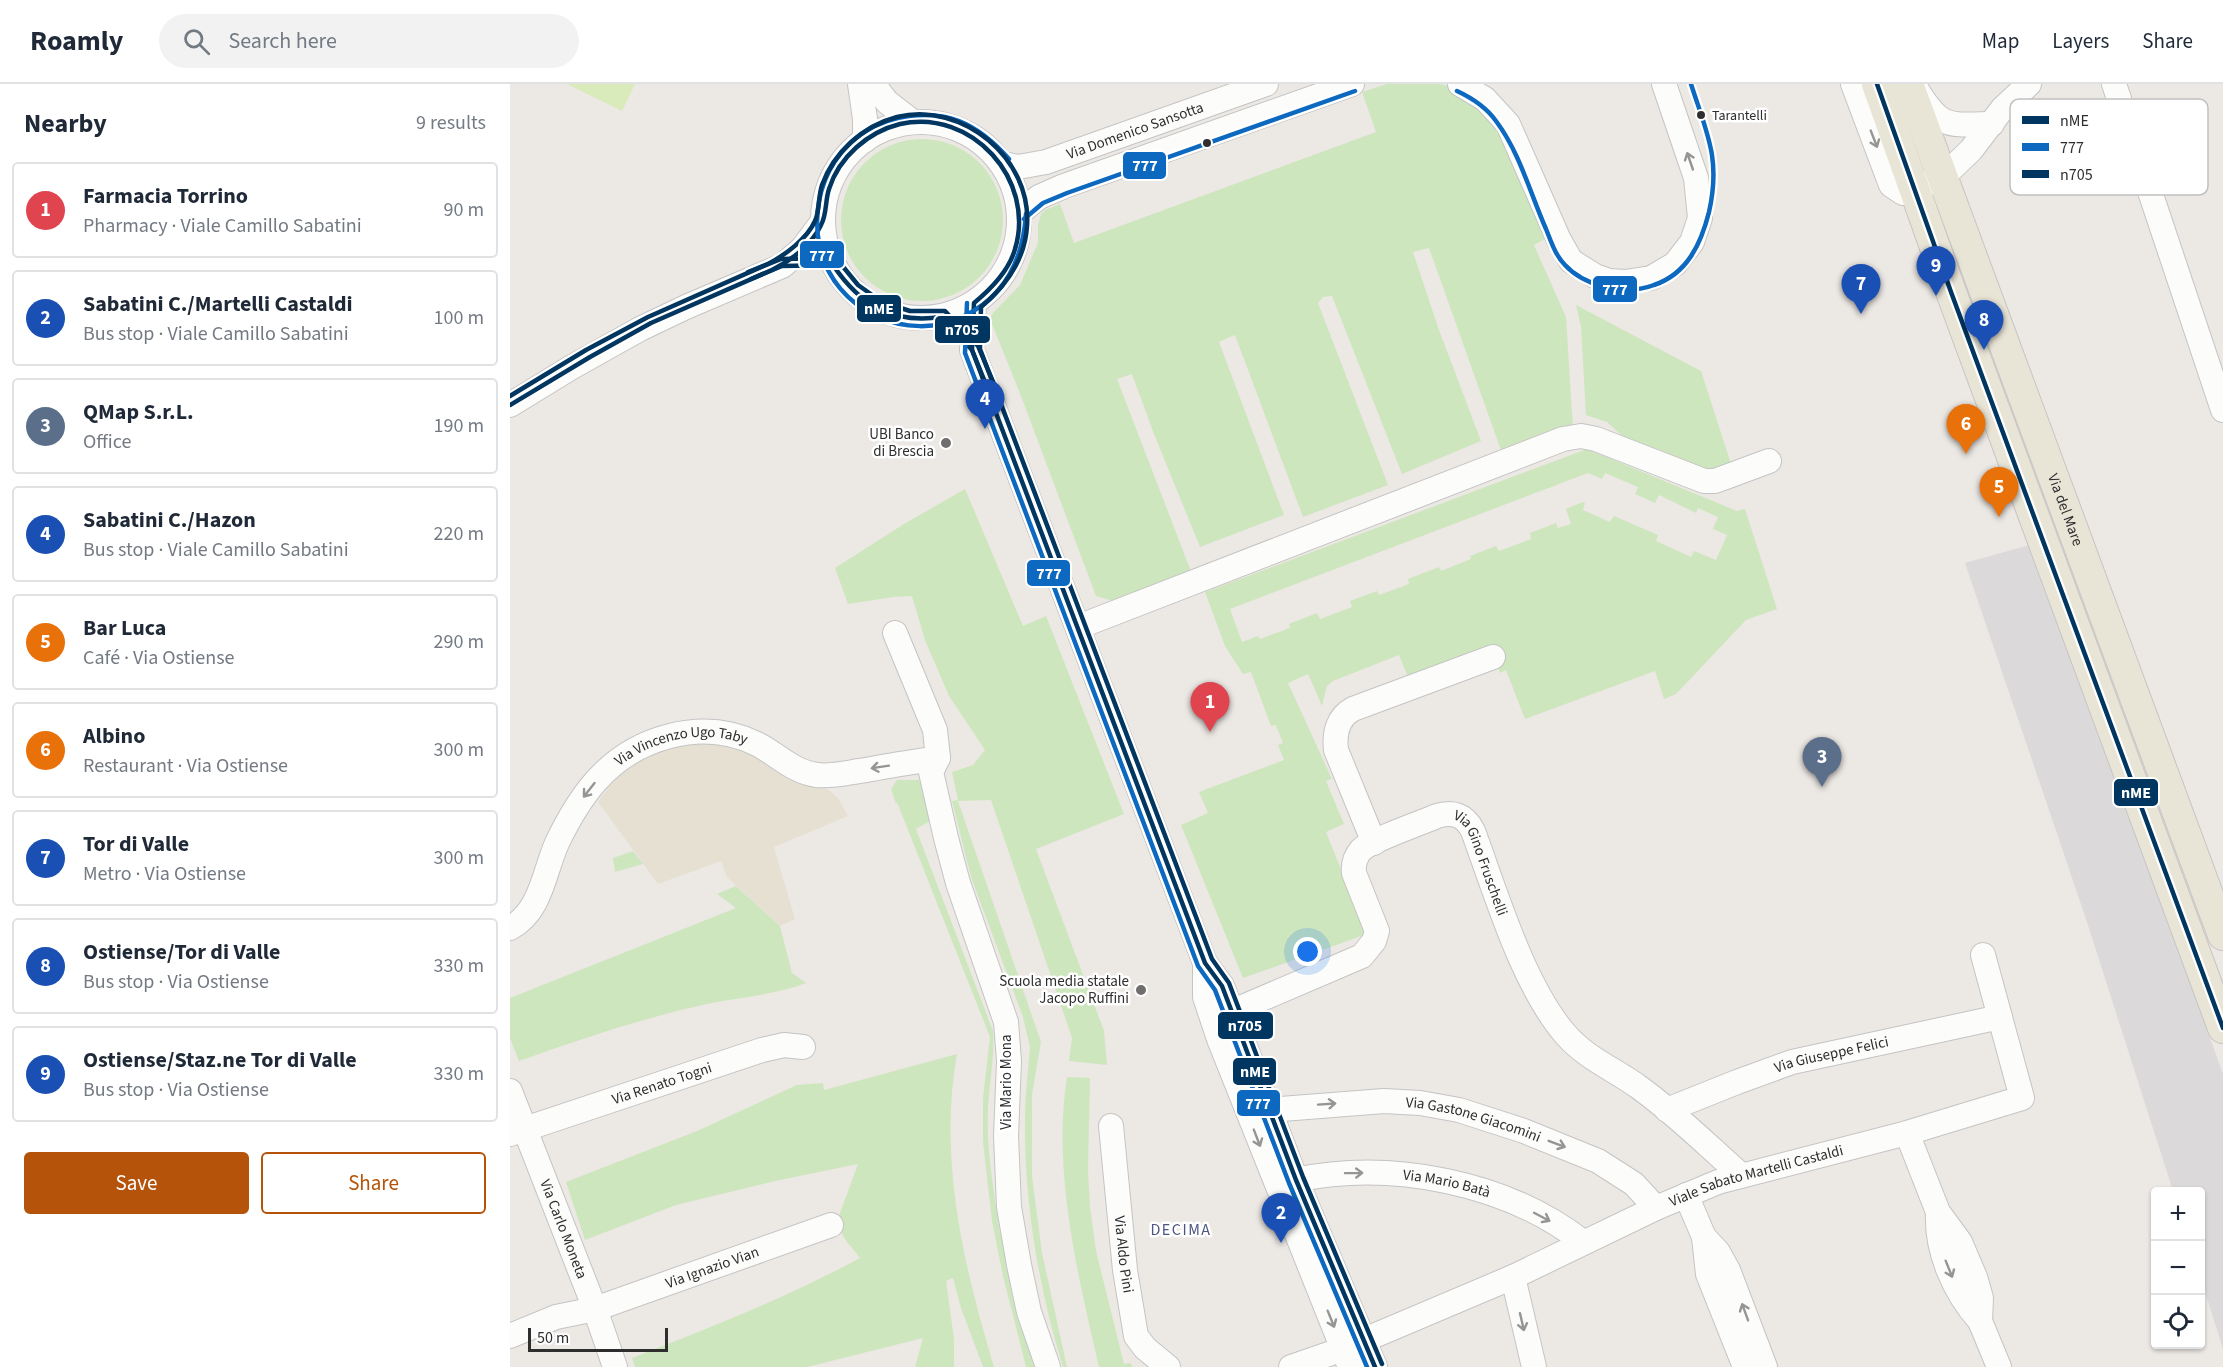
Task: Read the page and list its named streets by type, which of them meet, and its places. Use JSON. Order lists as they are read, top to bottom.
{
  "streets": {
    "main road": ["Via del Mare"],
    "street": [
      "Via Domenico Sansotta",
      "Via Vincenzo Ugo Taby",
      "Via Gino Fruschelli",
      "Via Giuseppe Felici",
      "Via Mario Mona",
      "Via Renato Togni",
      "Via Gastone Giacomini",
      "Viale Sabato Martelli Castaldi",
      "Via Mario Batà",
      "Via Carlo Moneta",
      "Via Aldo Pini",
      "Via Ignazio Vian"
    ]
  },
  "crossings": [
    ["Via Vincenzo Ugo Taby", "Via Mario Mona"],
    ["Via Gino Fruschelli", "Via Giuseppe Felici"],
    ["Via Gino Fruschelli", "Viale Sabato Martelli Castaldi"],
    ["Via Giuseppe Felici", "Viale Sabato Martelli Castaldi"],
    ["Via Renato Togni", "Via Carlo Moneta"],
    ["Via Gastone Giacomini", "Viale Sabato Martelli Castaldi"],
    ["Viale Sabato Martelli Castaldi", "Via Mario Batà"],
    ["Via Carlo Moneta", "Via Ignazio Vian"]
  ],
  "one_way": ["Via Vincenzo Ugo Taby", "Via Gastone Giacomini", "Via Mario Batà"],
  "districts": ["DECIMA"],
  "places": ["Tarantelli", "UBI Banco di Brescia", "Scuola media statale Jacopo Ruffini"],
  "lines": ["transit line nME", "transit line 777", "transit line n705"],
  "legend": ["nME", "777", "n705"],
  "scale_bar": "50 m",
  "page": {
    "header": "Roamly",
    "search": "Search here",
    "nav": ["Map", "Layers", "Share"],
    "heading": ["Nearby", "9 results"],
    "list": [
      {
        "mark": "1",
        "name": "Farmacia Torrino",
        "note": "Pharmacy · Viale Camillo Sabatini",
        "value": "90 m"
      },
      {
        "mark": "2",
        "name": "Sabatini C./Martelli Castaldi",
        "note": "Bus stop · Viale Camillo Sabatini",
        "value": "100 m"
      },
      {
        "mark": "3",
        "name": "QMap S.r.L.",
        "note": "Office",
        "value": "190 m"
      },
      {
        "mark": "4",
        "name": "Sabatini C./Hazon",
        "note": "Bus stop · Viale Camillo Sabatini",
        "value": "220 m"
      },
      {
        "mark": "5",
        "name": "Bar Luca",
        "note": "Café · Via Ostiense",
        "value": "290 m"
      },
      {
        "mark": "6",
        "name": "Albino",
        "note": "Restaurant · Via Ostiense",
        "value": "300 m"
      },
      {
        "mark": "7",
        "name": "Tor di Valle",
        "note": "Metro · Via Ostiense",
        "value": "300 m"
      },
      {
        "mark": "8",
        "name": "Ostiense/Tor di Valle",
        "note": "Bus stop · Via Ostiense",
        "value": "330 m"
      },
      {
        "mark": "9",
        "name": "Ostiense/Staz.ne Tor di Valle",
        "note": "Bus stop · Via Ostiense",
        "value": "330 m"
      }
    ],
    "pins": [
      "9",
      "7",
      "8",
      "4",
      "6",
      "5",
      "1",
      "3",
      "2"
    ],
    "buttons": ["Save", "Share"],
    "map_buttons": ["+", "−"],
    "scale": "50 m"
  }
}
